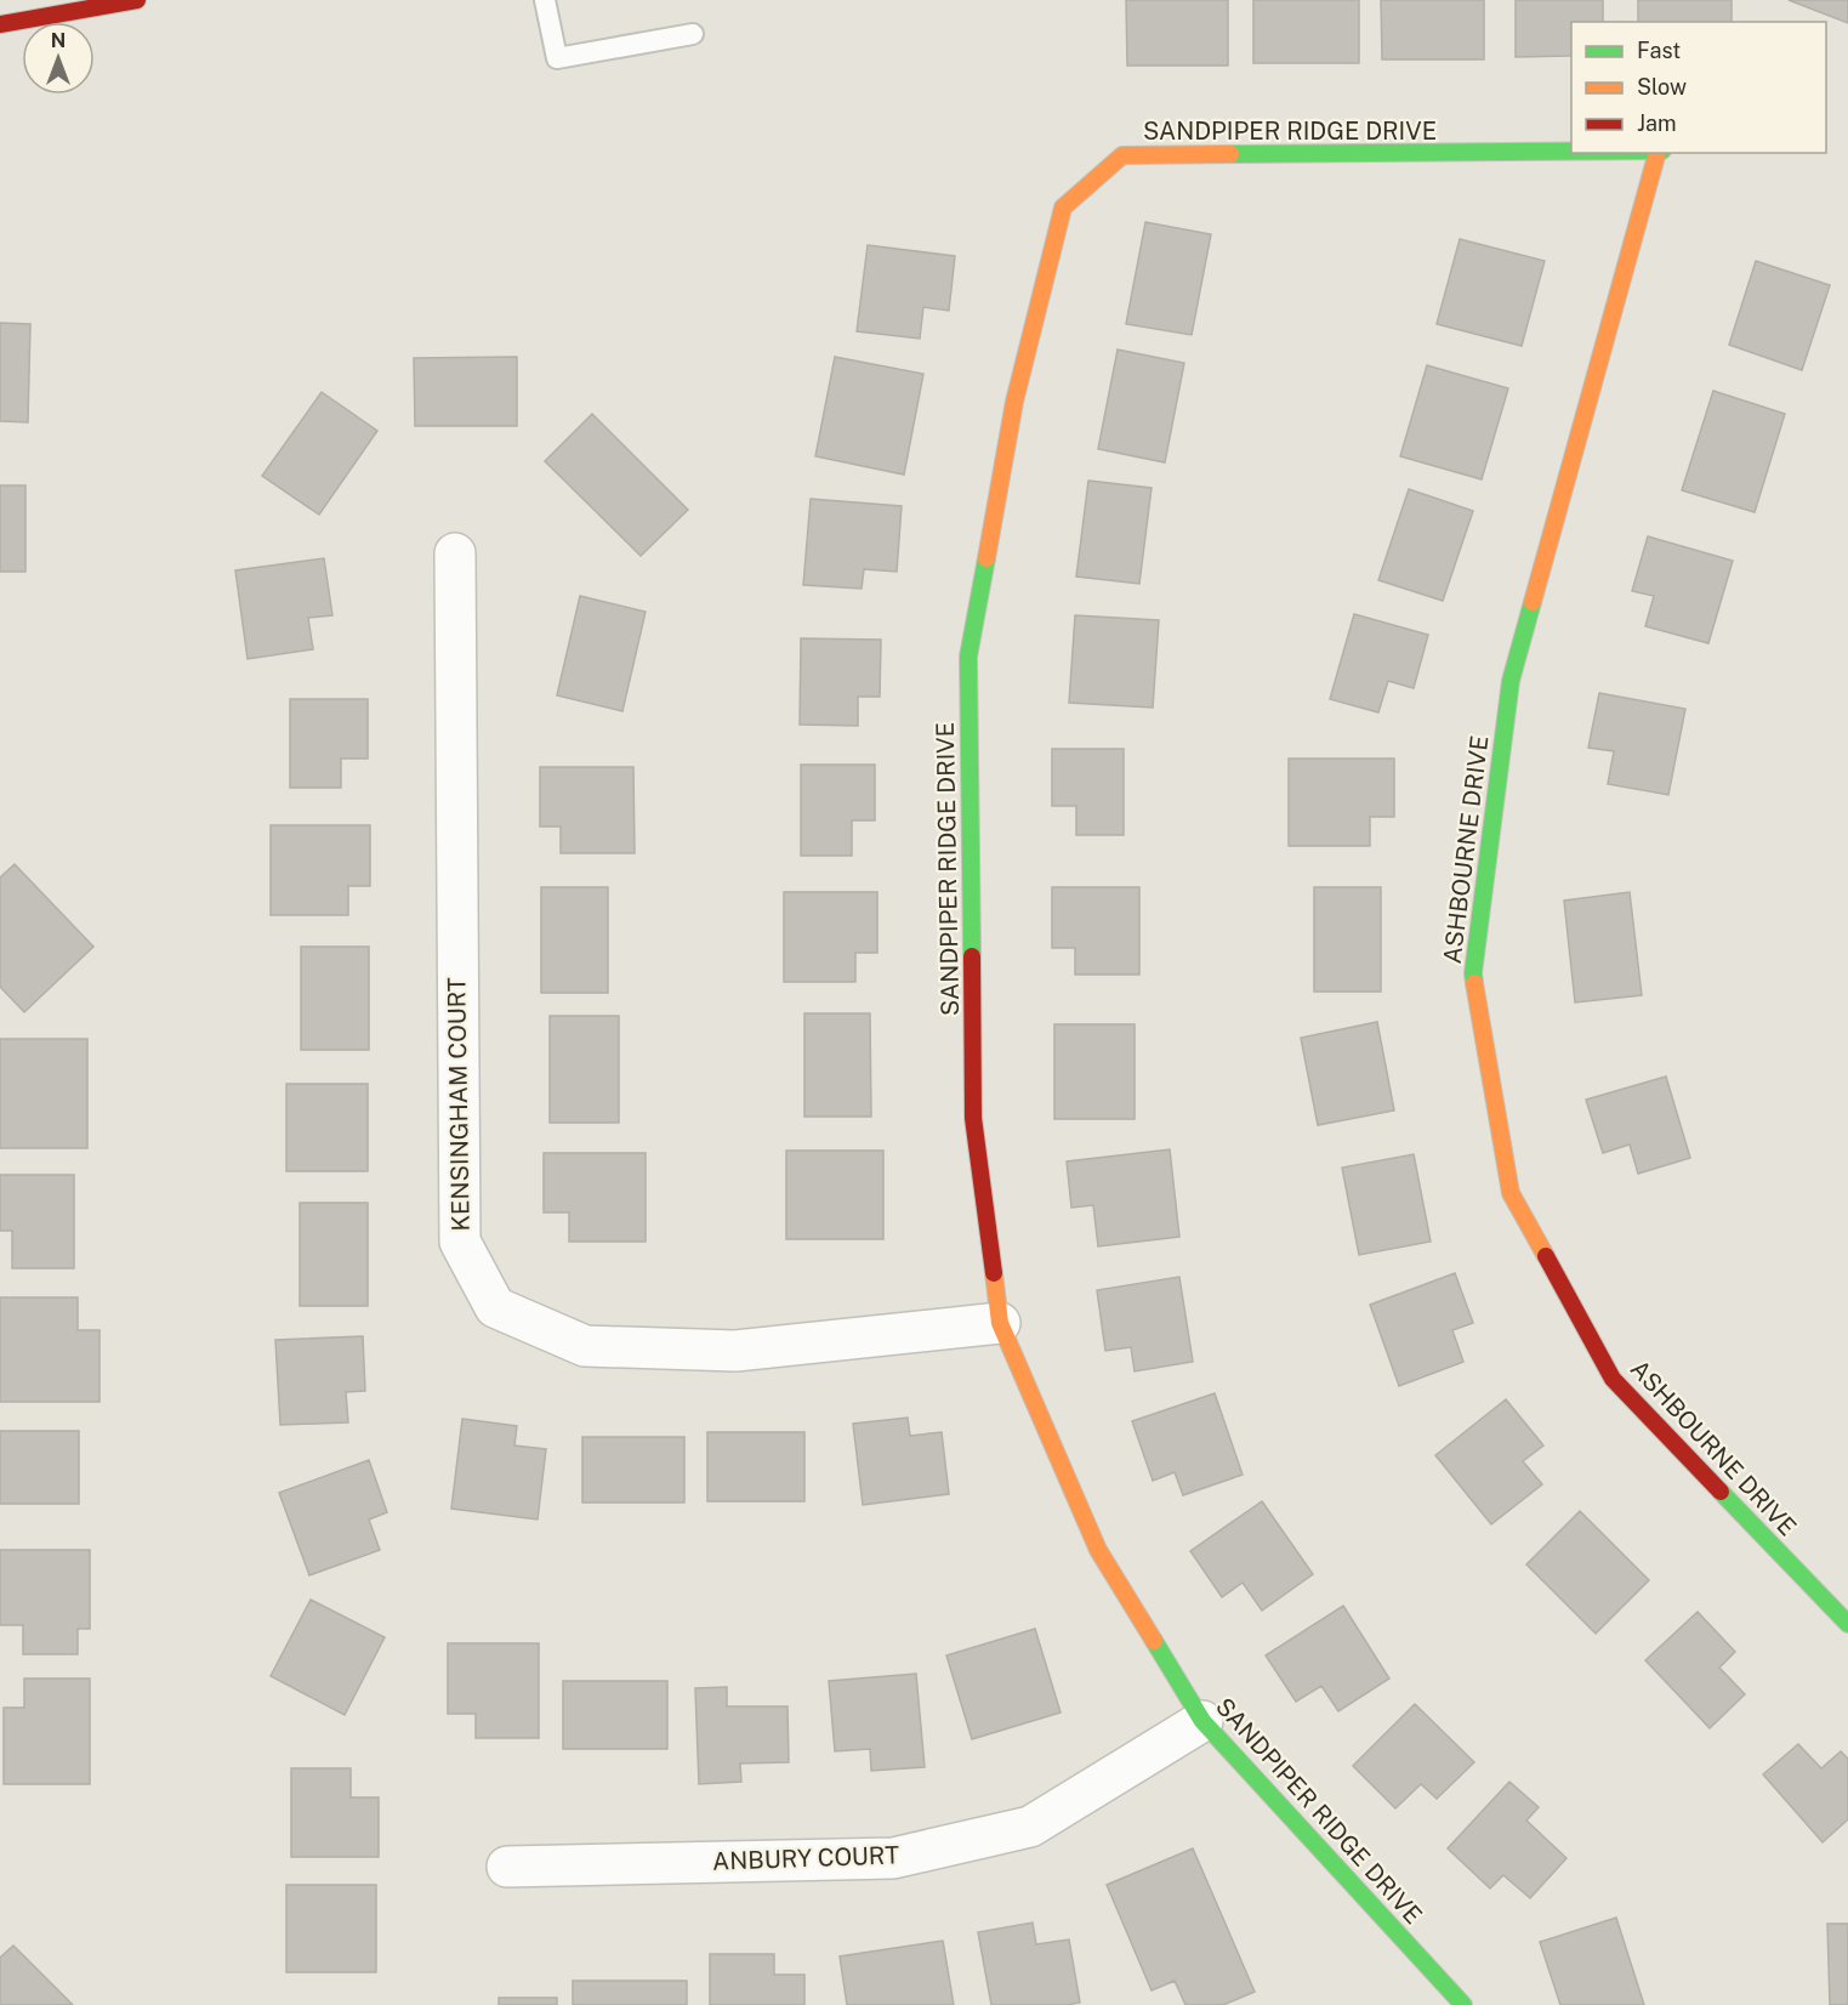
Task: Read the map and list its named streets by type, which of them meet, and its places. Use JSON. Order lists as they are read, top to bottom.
{
  "streets": {
    "main road": ["SANDPIPER RIDGE DRIVE", "ASHBOURNE DRIVE"],
    "street": ["KENSINGHAM COURT", "ANBURY COURT"]
  },
  "crossings": [
    ["SANDPIPER RIDGE DRIVE", "KENSINGHAM COURT"],
    ["SANDPIPER RIDGE DRIVE", "ANBURY COURT"]
  ],
  "legend": ["Fast", "Slow", "Jam"],
  "north": "top"
}
